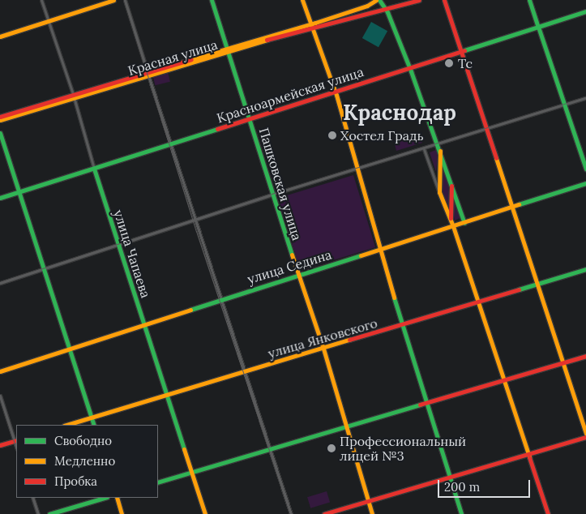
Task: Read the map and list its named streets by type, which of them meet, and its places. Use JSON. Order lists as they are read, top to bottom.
{
  "streets": {
    "street": [
      "Красная улица",
      "Красноармейская улица",
      "Пашковская улица",
      "улица Чапаева",
      "улица Седина",
      "улица Янковского"
    ]
  },
  "crossings": [
    ["Красная улица", "Пашковская улица"],
    ["Красная улица", "улица Чапаева"],
    ["Красноармейская улица", "Пашковская улица"],
    ["Красноармейская улица", "улица Чапаева"],
    ["Пашковская улица", "улица Седина"],
    ["Пашковская улица", "улица Янковского"],
    ["улица Чапаева", "улица Седина"],
    ["улица Чапаева", "улица Янковского"]
  ],
  "districts": ["Краснодар"],
  "places": ["Тс", "Хостел Градь", "Профессиональный лицей №3"],
  "legend": ["Свободно", "Медленно", "Пробка"],
  "scale_bar": "200 m"
}
